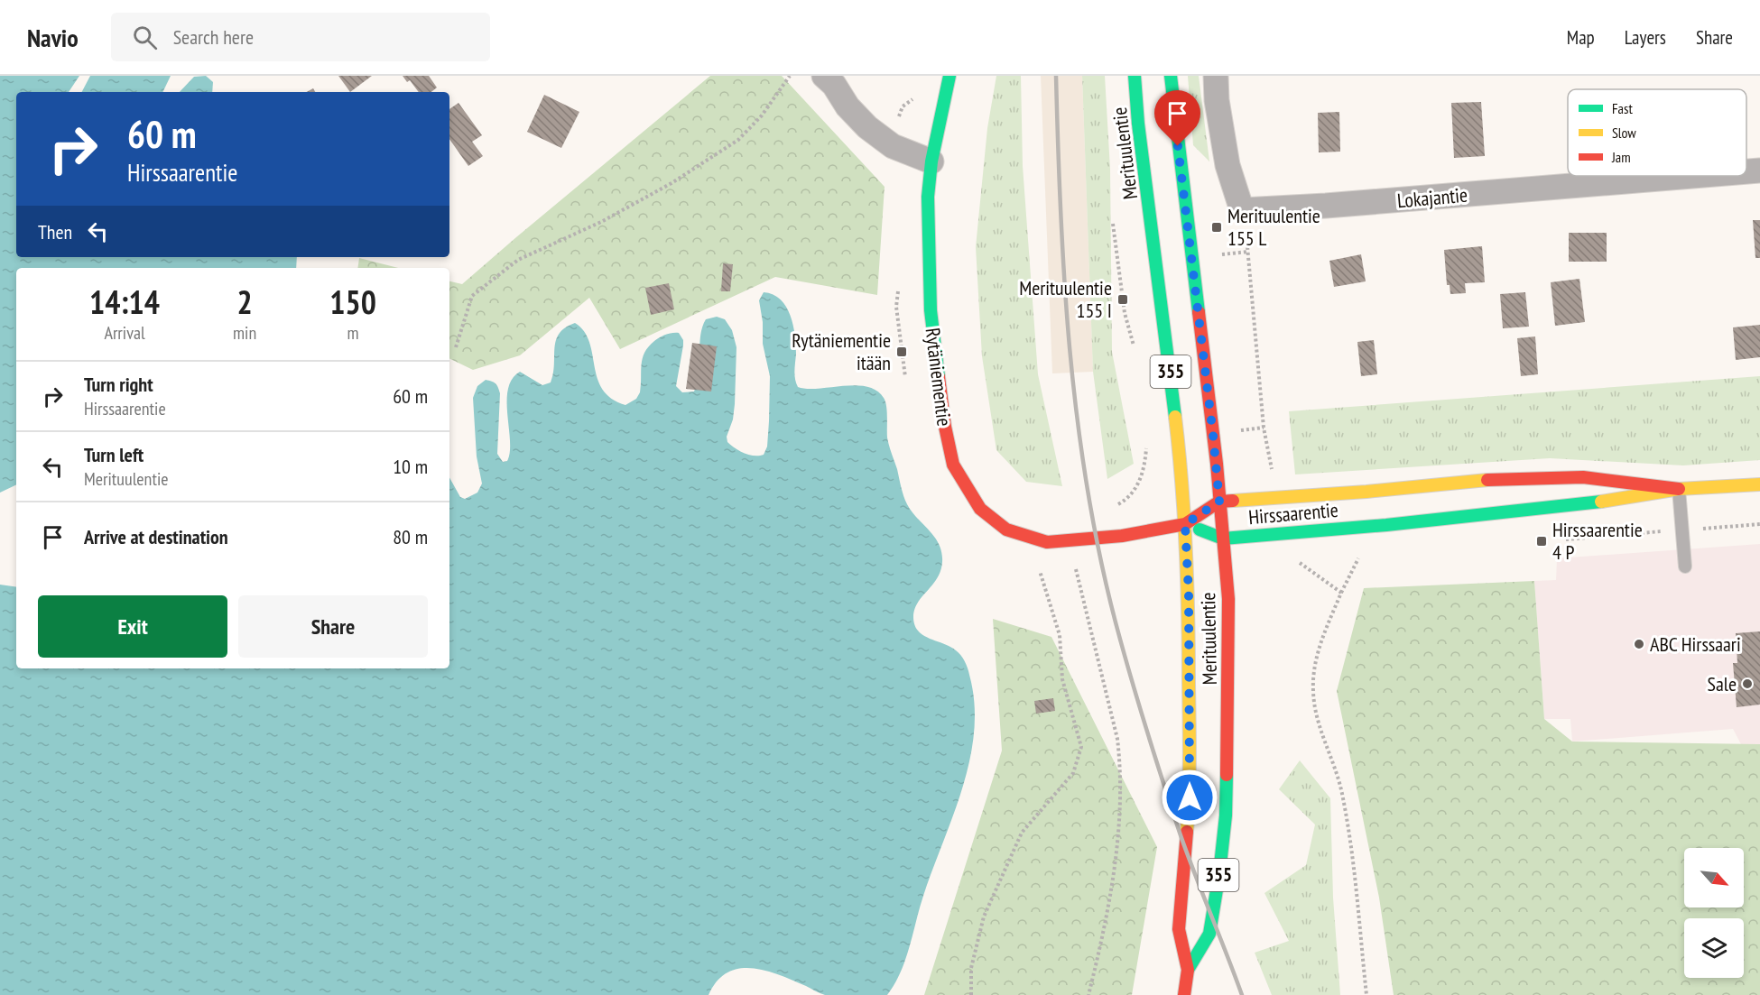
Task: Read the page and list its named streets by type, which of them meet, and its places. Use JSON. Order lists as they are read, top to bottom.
{
  "streets": {
    "main road": [
      "Merituulentie",
      "355",
      "Rytäniementie",
      "Hirssaarentie"
    ],
    "street": ["Lokajantie"]
  },
  "crossings": [
    ["Merituulentie", "Rytäniementie"],
    ["Merituulentie", "Hirssaarentie"],
    ["Rytäniementie", "Hirssaarentie"]
  ],
  "places": {
    "transit": [
      "Merituulentie 155 L",
      "Merituulentie 155 I",
      "Rytäniementie itään",
      "Hirssaarentie 4 P"
    ],
    "other": ["ABC Hirssaari", "Sale"]
  },
  "legend": ["Fast", "Slow", "Jam"],
  "north": "bottom right",
  "page": {
    "header": "Navio",
    "search": "Search here",
    "nav": ["Map", "Layers", "Share"],
    "turn": ["60 m", "Hirssaarentie"],
    "then": "Then",
    "eta": [
      "14:14",
      "Arrival",
      "2",
      "min",
      "150",
      "m"
    ],
    "list": [
      {
        "name": "Turn right",
        "note": "Hirssaarentie",
        "value": "60 m"
      },
      {
        "name": "Turn left",
        "note": "Merituulentie",
        "value": "10 m"
      },
      {
        "name": "Arrive at destination",
        "value": "80 m"
      }
    ],
    "buttons": ["Exit", "Share"]
  }
}
